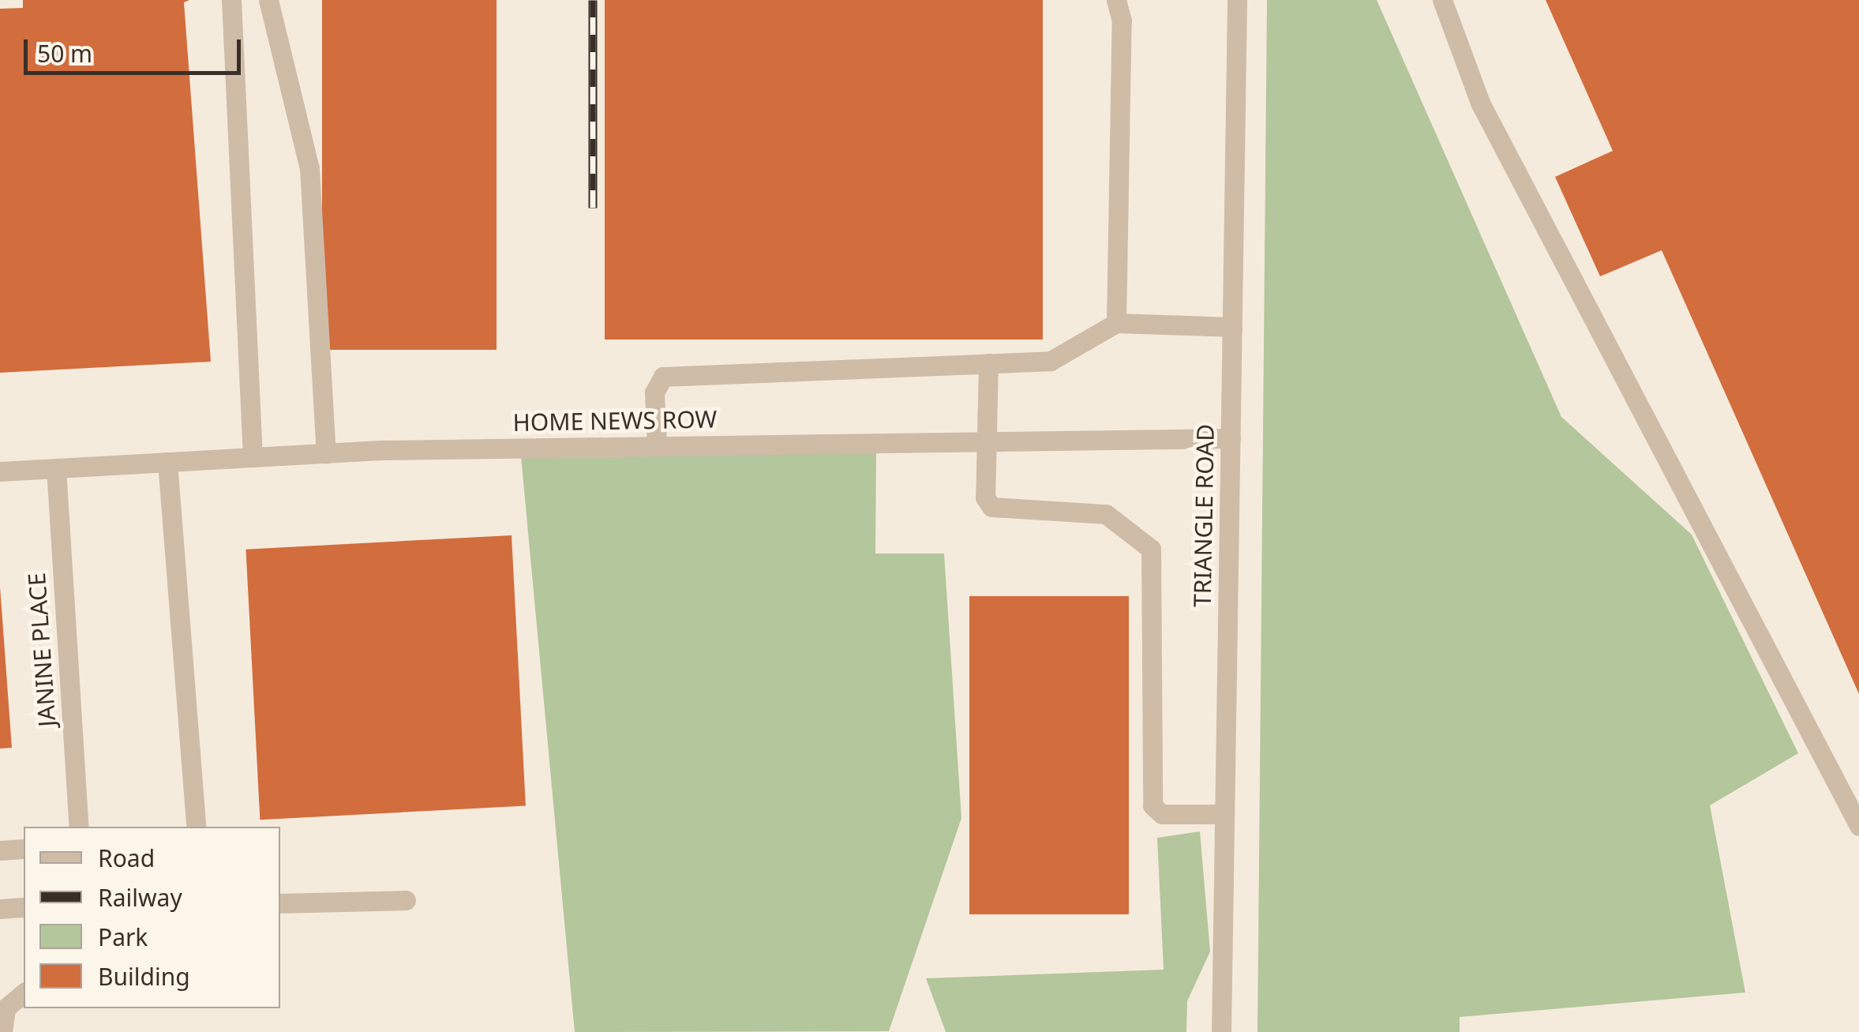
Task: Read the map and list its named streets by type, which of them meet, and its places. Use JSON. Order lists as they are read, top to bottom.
{
  "streets": {
    "street": ["HOME NEWS ROW", "TRIANGLE ROAD", "JANINE PLACE"]
  },
  "crossings": [
    ["HOME NEWS ROW", "TRIANGLE ROAD"],
    ["HOME NEWS ROW", "JANINE PLACE"]
  ],
  "legend": [
    "Road",
    "Railway",
    "Park",
    "Building"
  ],
  "scale_bar": "50 m"
}
